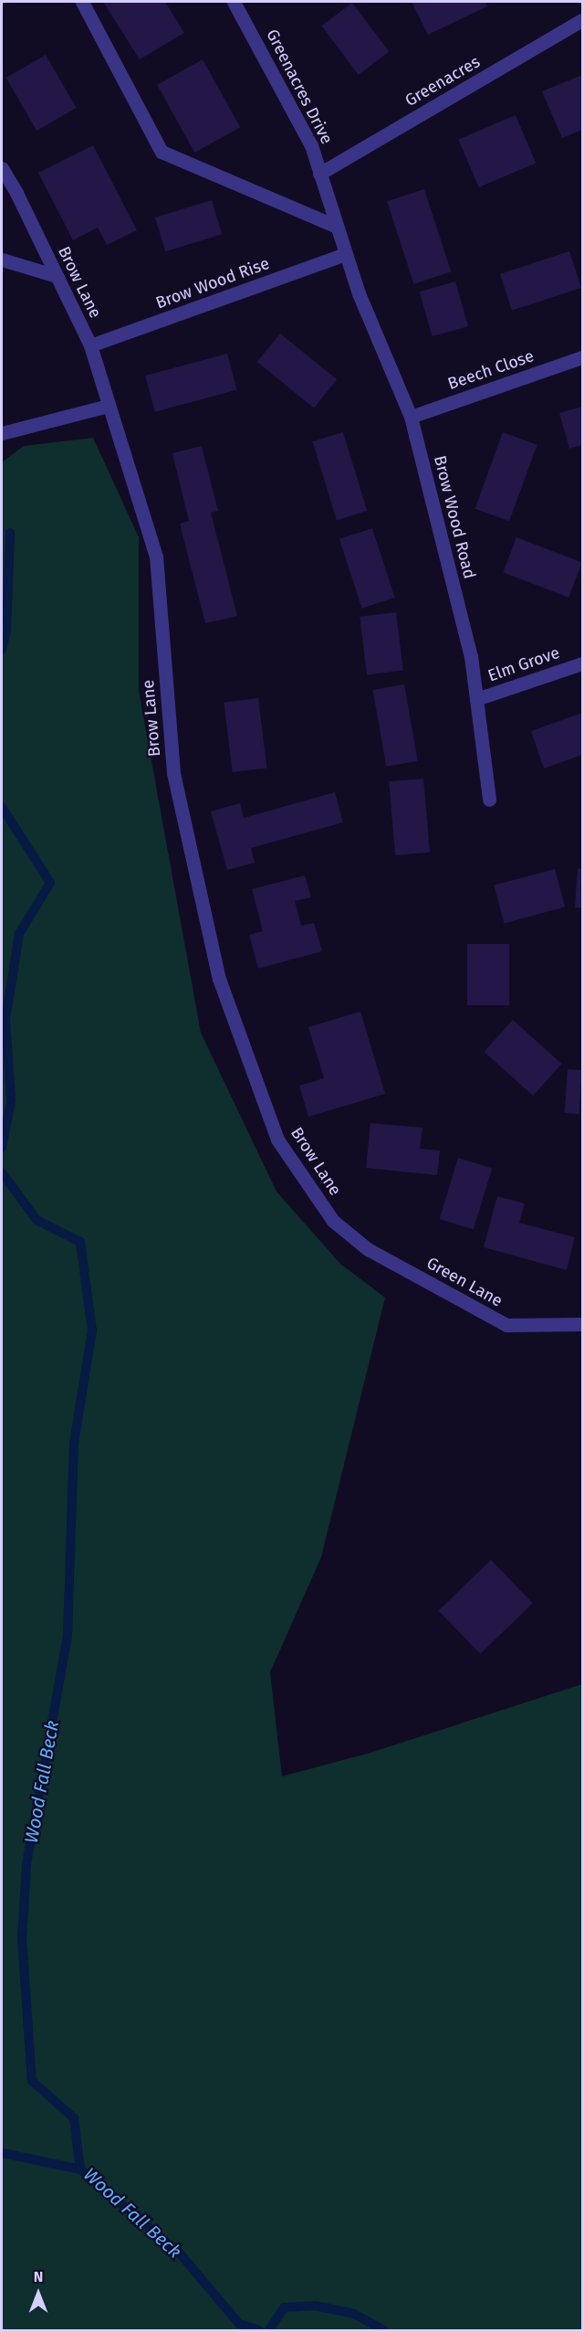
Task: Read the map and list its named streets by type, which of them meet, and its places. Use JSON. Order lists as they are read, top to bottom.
{
  "streets": {
    "street": [
      "Greenacres",
      "Greenacres Drive",
      "Brow Lane",
      "Brow Wood Rise",
      "Beech Close",
      "Brow Wood Road",
      "Elm Grove",
      "Green Lane"
    ]
  },
  "crossings": [
    ["Greenacres", "Greenacres Drive"],
    ["Greenacres Drive", "Brow Wood Rise"],
    ["Greenacres Drive", "Brow Wood Road"],
    ["Brow Lane", "Brow Wood Rise"],
    ["Brow Lane", "Green Lane"],
    ["Brow Wood Rise", "Brow Wood Road"],
    ["Beech Close", "Brow Wood Road"],
    ["Brow Wood Road", "Elm Grove"]
  ],
  "water": ["Wood Fall Beck"],
  "north": "top"
}
